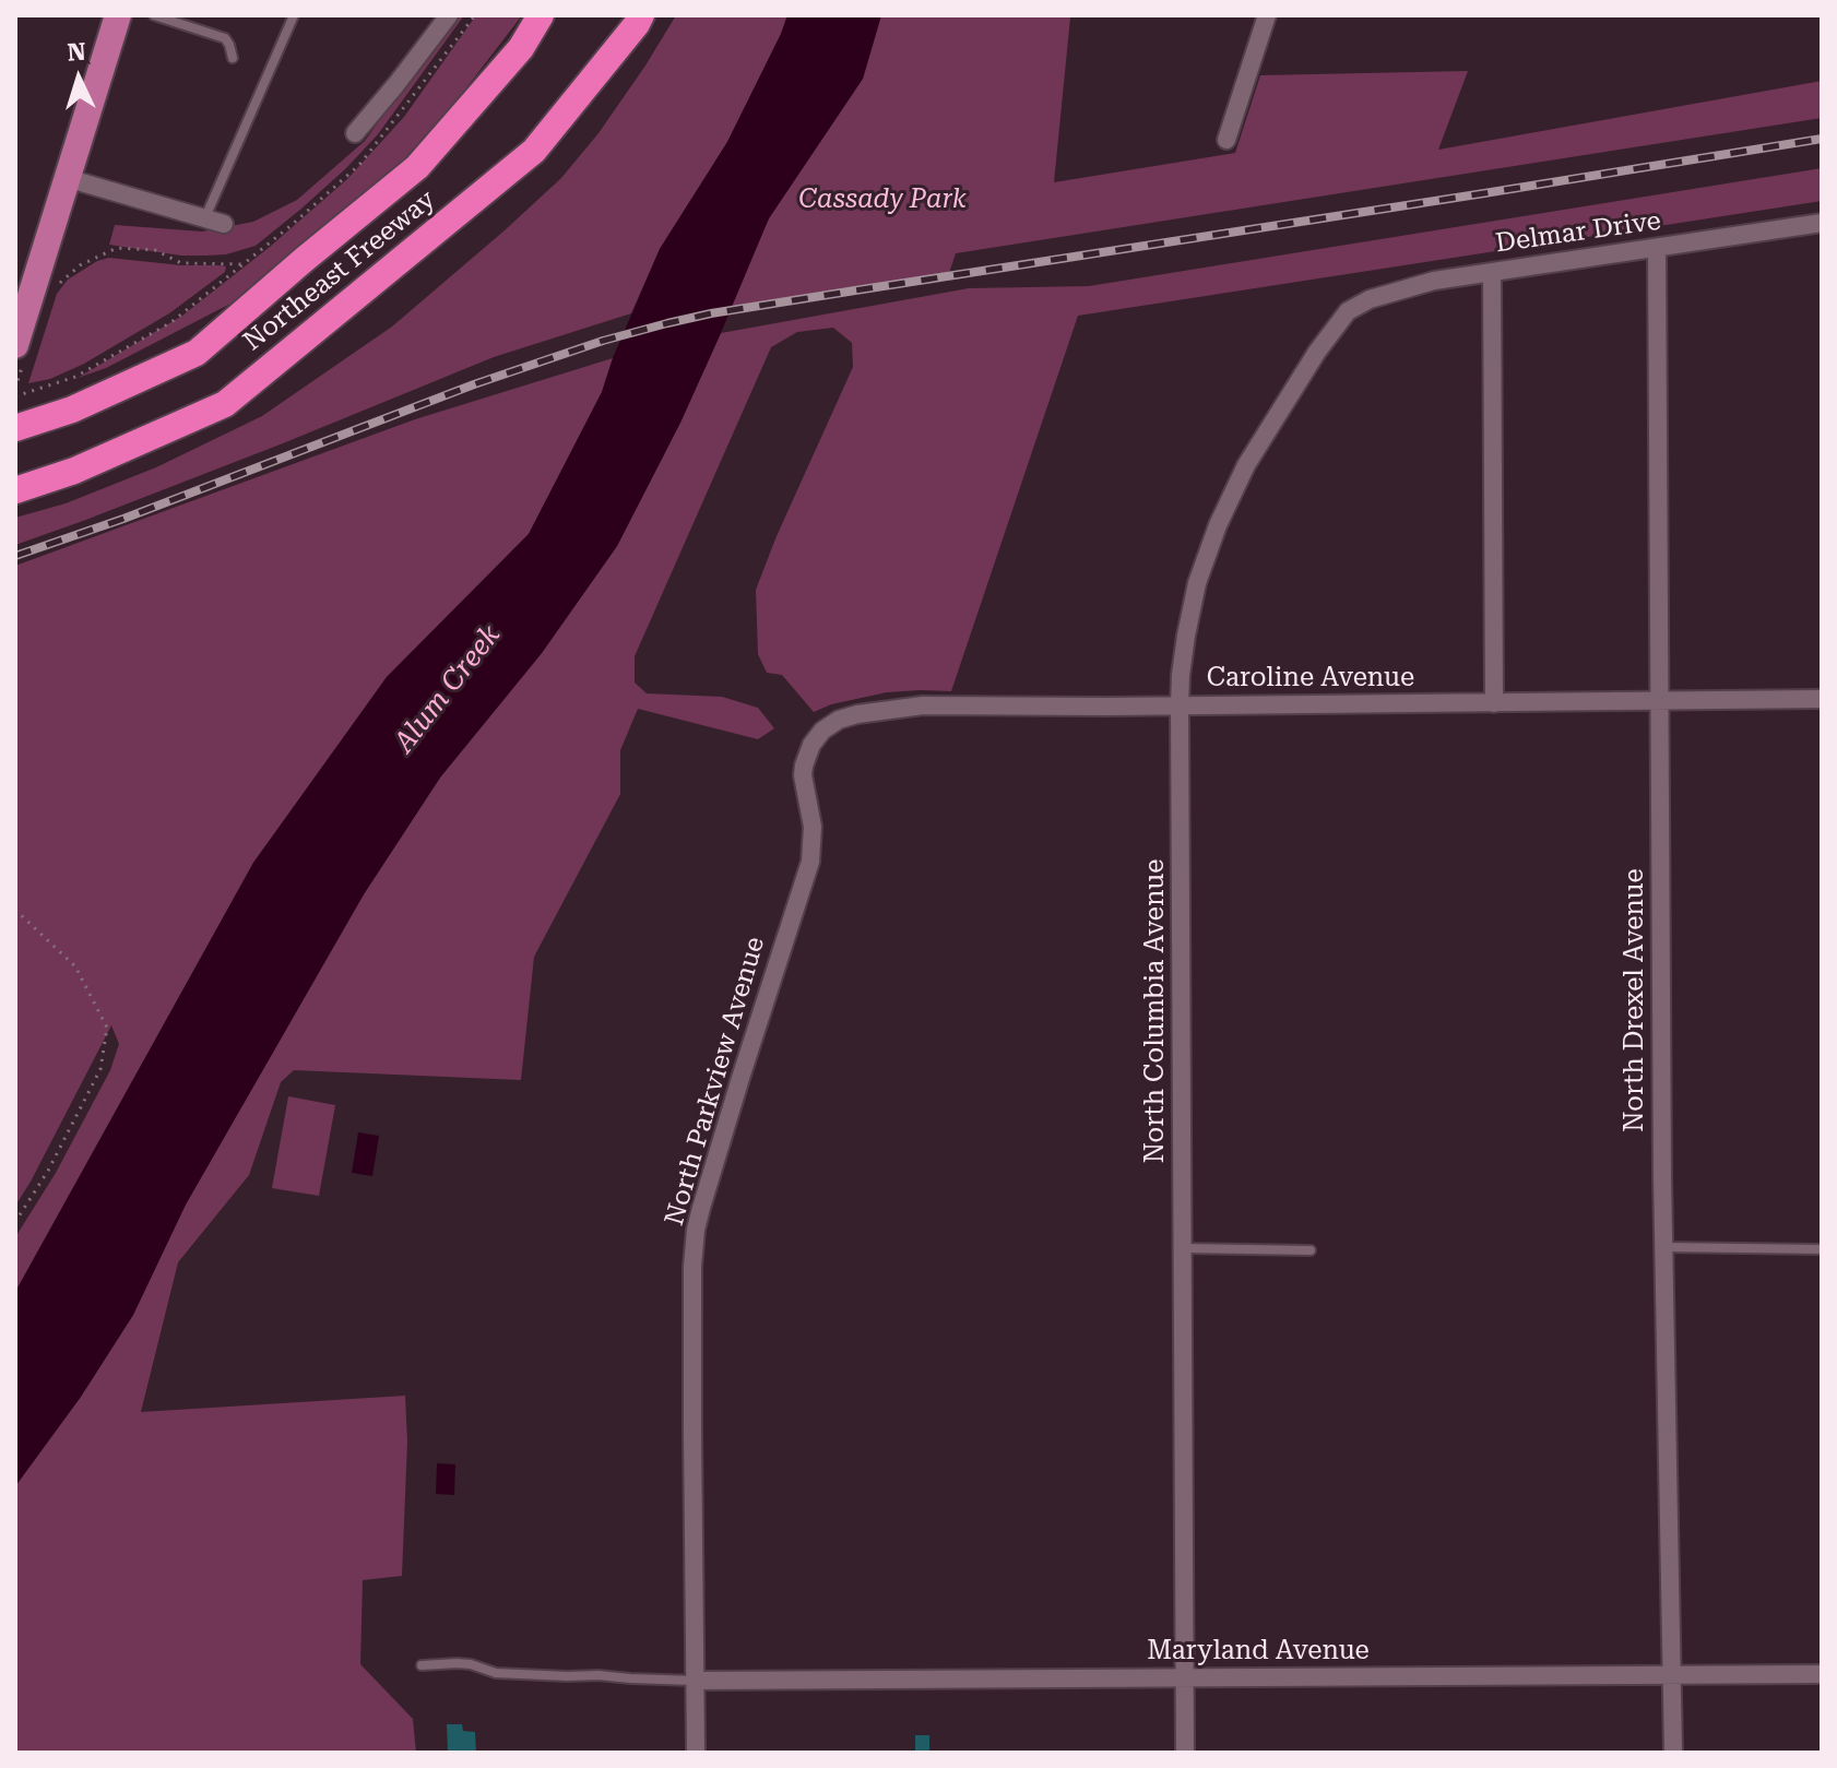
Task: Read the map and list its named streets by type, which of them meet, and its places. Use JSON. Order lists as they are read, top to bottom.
{
  "streets": {
    "highway": ["Northeast Freeway"],
    "street": [
      "Delmar Drive",
      "Caroline Avenue",
      "North Drexel Avenue",
      "North Columbia Avenue",
      "North Parkview Avenue",
      "Maryland Avenue"
    ]
  },
  "crossings": [
    ["Delmar Drive", "North Drexel Avenue"],
    ["Delmar Drive", "North Columbia Avenue"],
    ["Caroline Avenue", "North Drexel Avenue"],
    ["Caroline Avenue", "North Columbia Avenue"],
    ["Caroline Avenue", "North Parkview Avenue"],
    ["North Drexel Avenue", "Maryland Avenue"],
    ["North Columbia Avenue", "Maryland Avenue"],
    ["North Parkview Avenue", "Maryland Avenue"]
  ],
  "water": ["Alum Creek"],
  "parks": ["Cassady Park"],
  "north": "top"
}
